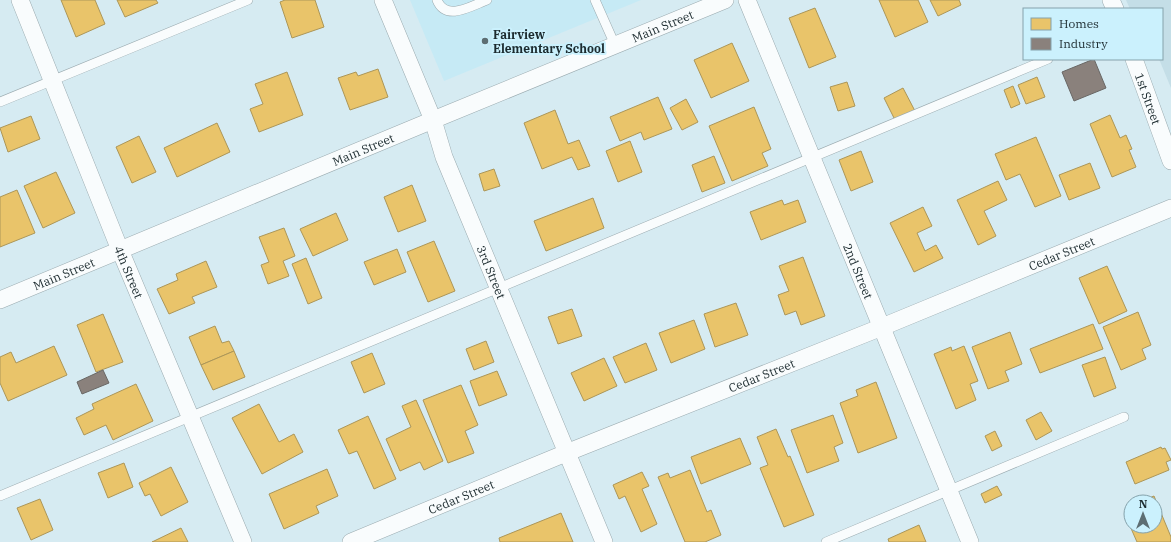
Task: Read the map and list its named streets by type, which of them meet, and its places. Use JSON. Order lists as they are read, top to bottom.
{
  "streets": {
    "street": [
      "Main Street",
      "1st Street",
      "Cedar Street",
      "2nd Street",
      "4th Street",
      "3rd Street"
    ]
  },
  "crossings": [
    ["Main Street", "4th Street"],
    ["Main Street", "3rd Street"],
    ["Cedar Street", "2nd Street"],
    ["Cedar Street", "3rd Street"]
  ],
  "places": ["Fairview Elementary School"],
  "legend": ["Homes", "Industry"],
  "north": "top"
}
